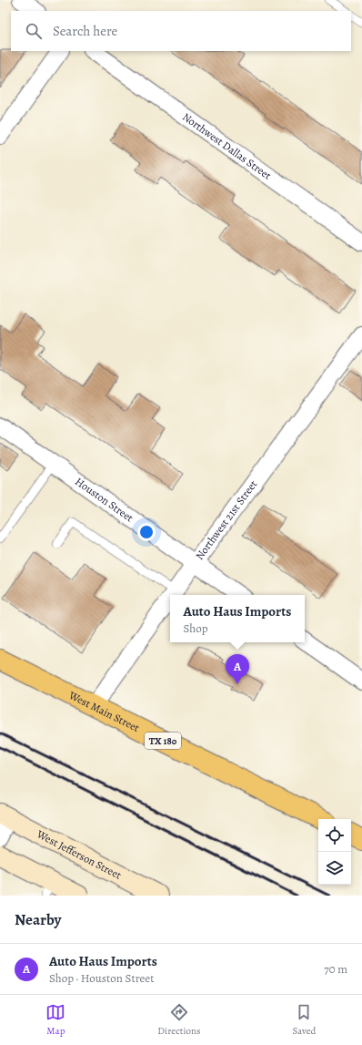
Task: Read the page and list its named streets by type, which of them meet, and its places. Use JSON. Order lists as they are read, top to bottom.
{
  "streets": {
    "main road": ["West Main Street", "TX 180", "West Jefferson Street"],
    "street": ["Northwest Dallas Street", "Houston Street", "Northwest 21st Street"]
  },
  "crossings": [
    ["Houston Street", "Northwest 21st Street"],
    ["Northwest 21st Street", "West Main Street"]
  ],
  "page": {
    "search": "Search here",
    "popup": ["Auto Haus Imports", "Shop"],
    "pins": "A",
    "heading": "Nearby",
    "list": [
      {
        "mark": "A",
        "name": "Auto Haus Imports",
        "note": "Shop · Houston Street",
        "value": "70 m"
      }
    ],
    "nav": ["Map", "Directions", "Saved"]
  }
}
